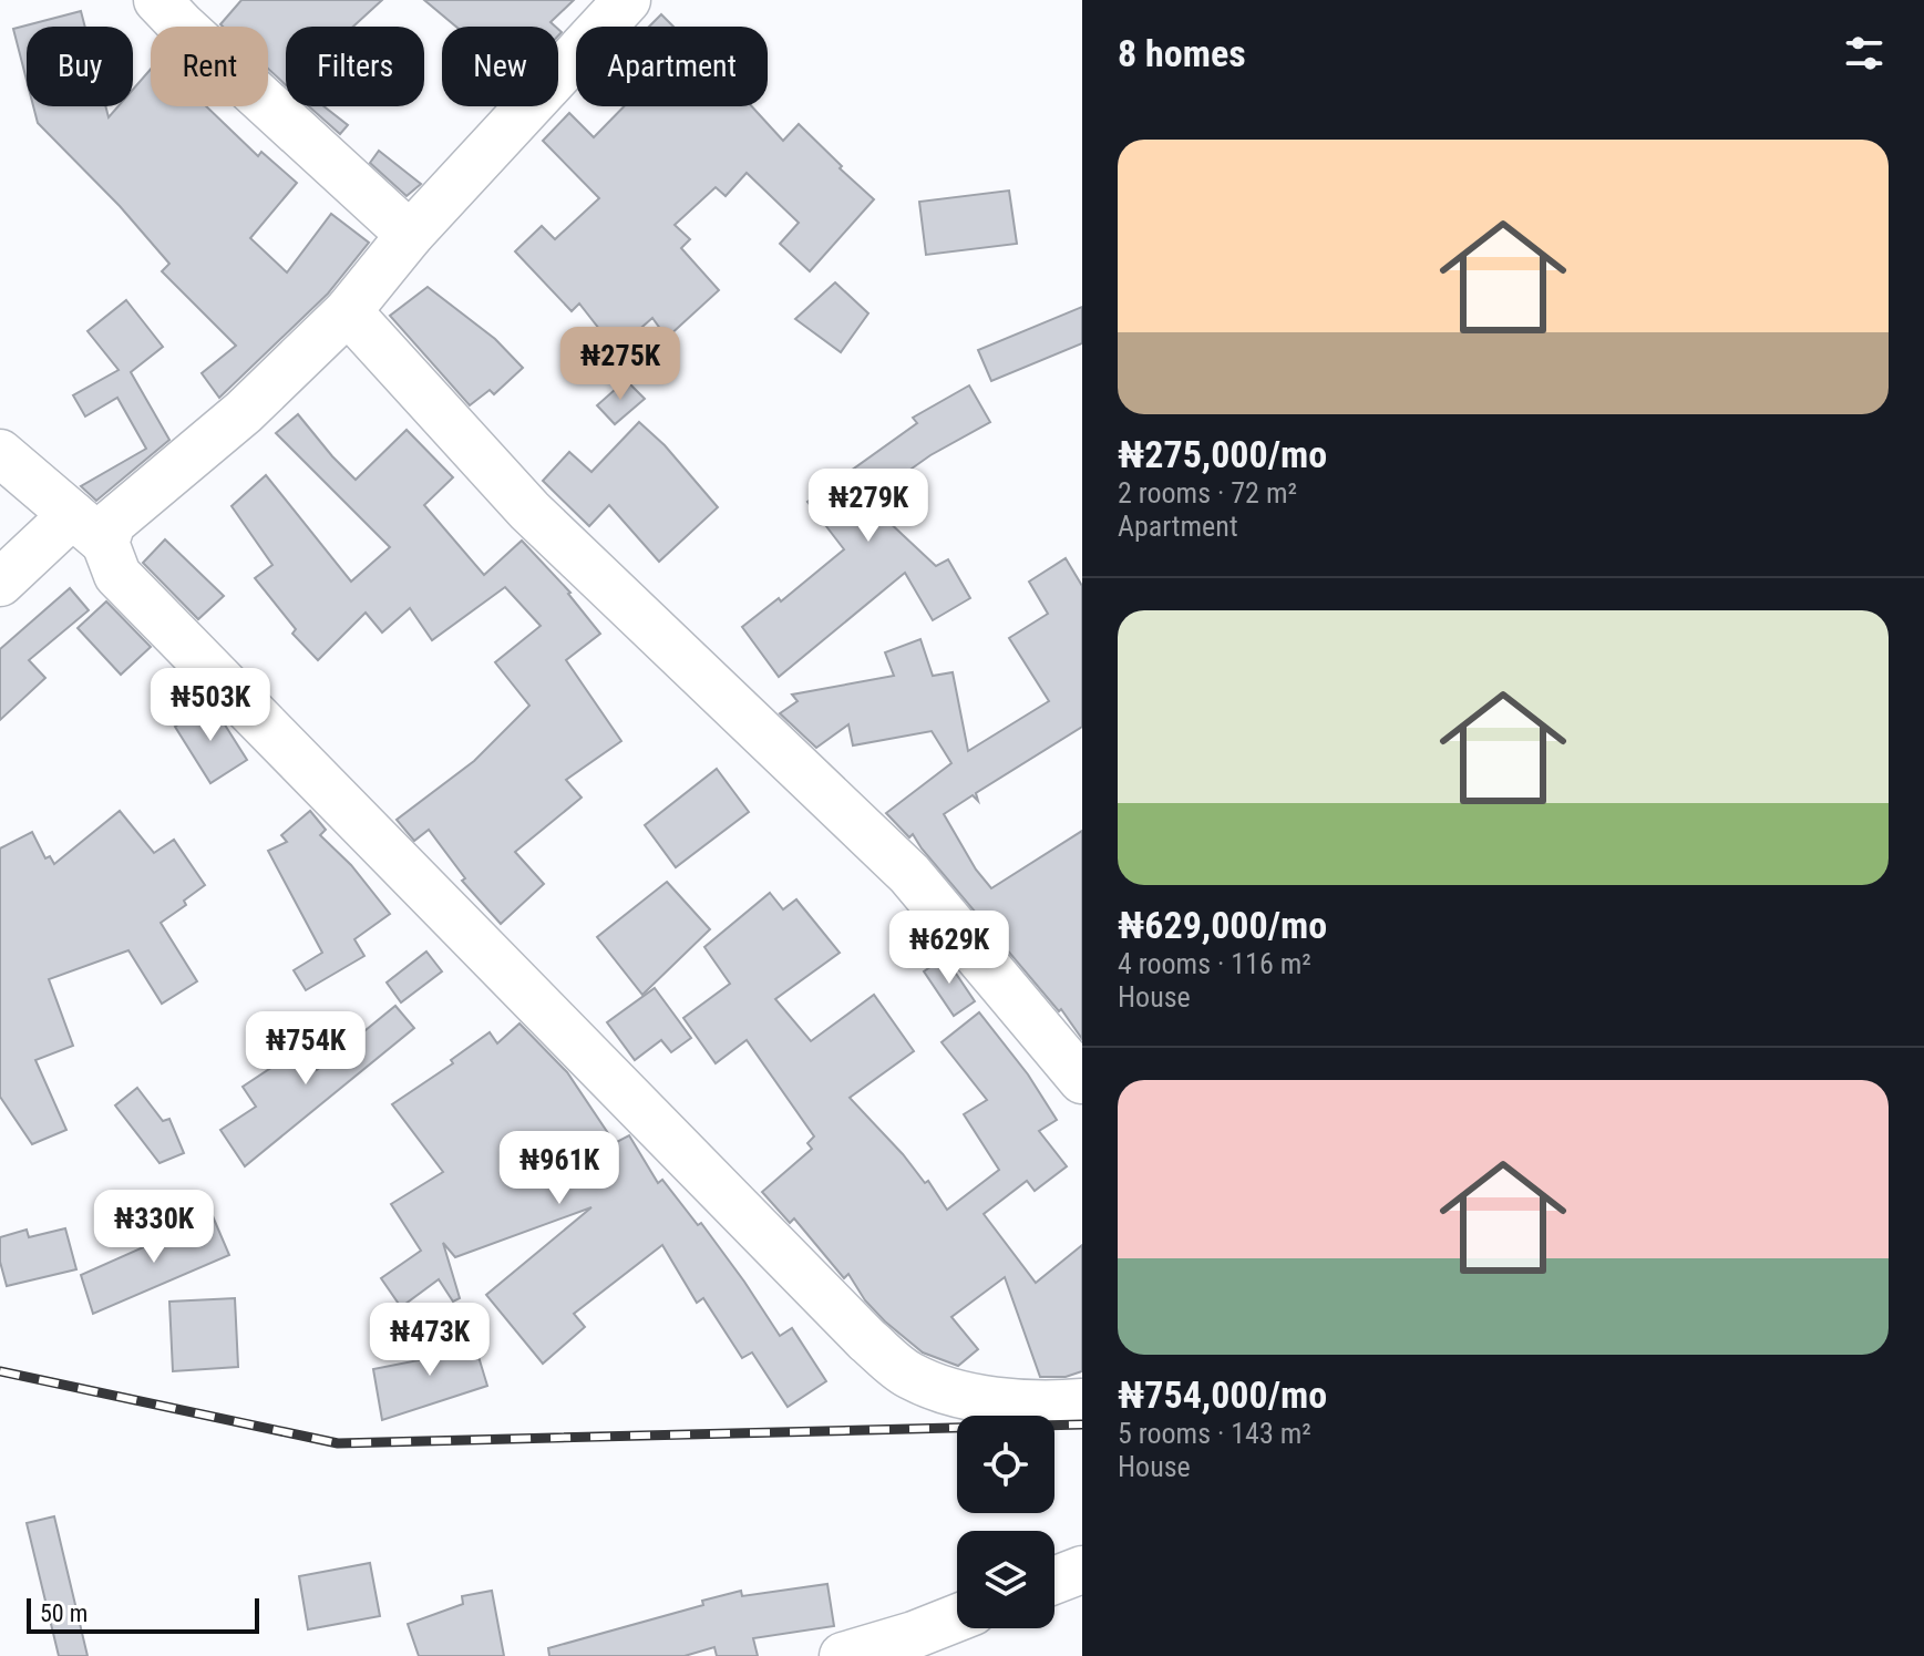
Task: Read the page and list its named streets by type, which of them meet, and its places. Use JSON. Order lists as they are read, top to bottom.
{
  "scale_bar": "50 m",
  "page": {
    "heading": "8 homes",
    "chip": [
      "Buy",
      "Rent",
      "Filters",
      "New",
      "Apartment"
    ],
    "list": [
      {
        "name": "₦275,000/mo",
        "note": "2 rooms · 72 m² · Apartment"
      },
      {
        "name": "₦629,000/mo",
        "note": "4 rooms · 116 m² · House"
      },
      {
        "name": "₦754,000/mo",
        "note": "5 rooms · 143 m² · House"
      }
    ],
    "price": [
      "₦275K",
      "₦279K",
      "₦503K",
      "₦629K",
      "₦754K",
      "₦961K",
      "₦330K",
      "₦473K"
    ],
    "scale": "50 m"
  }
}
